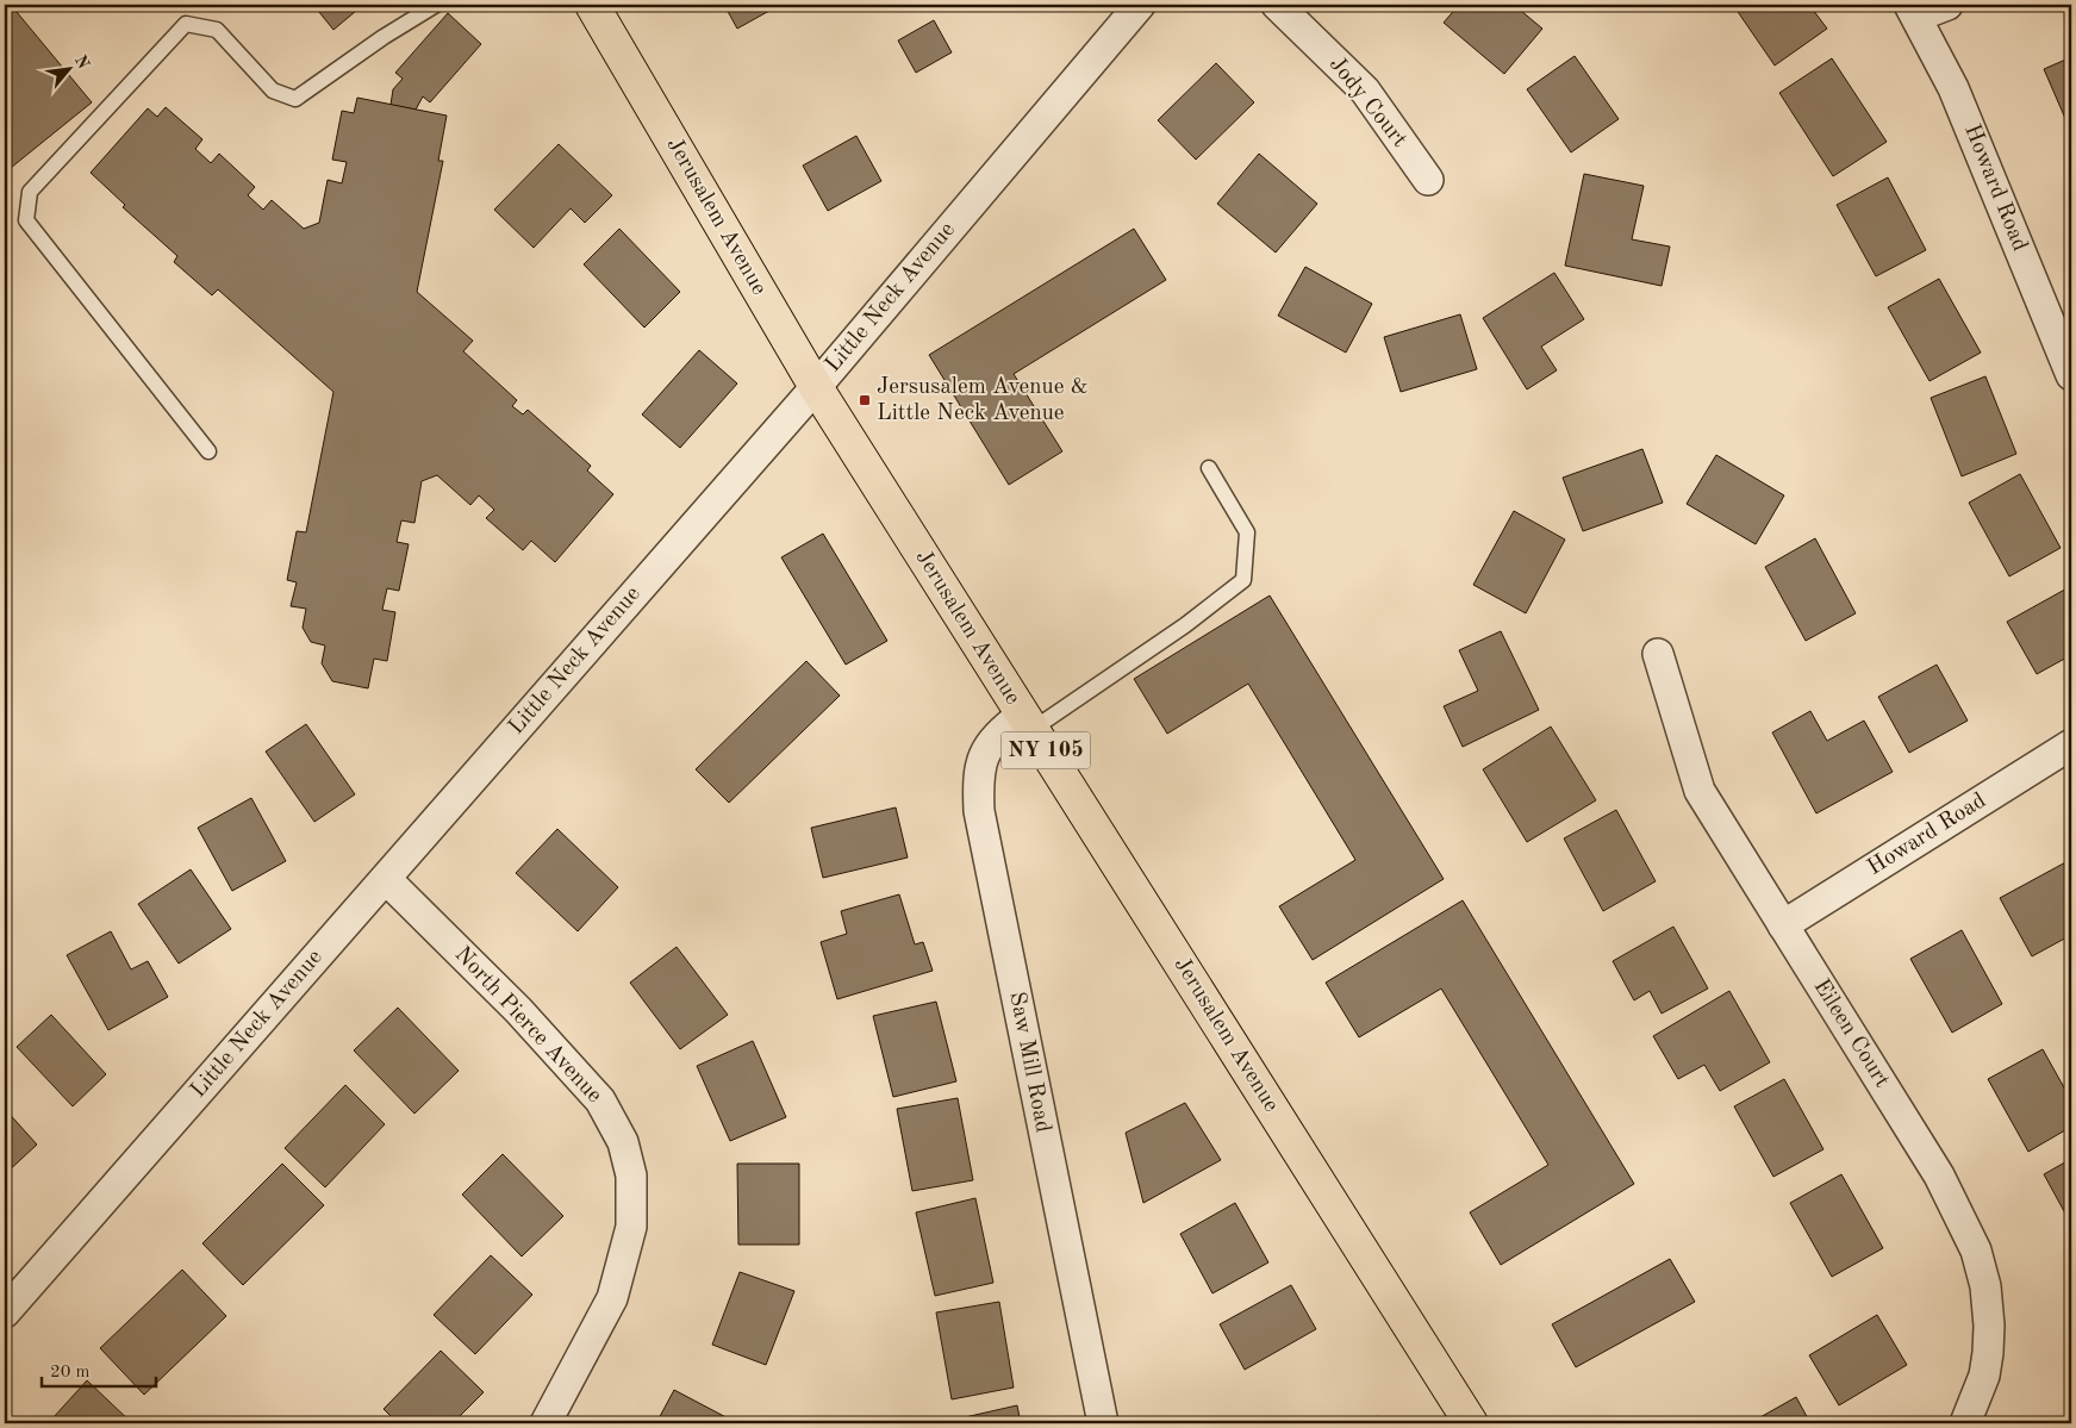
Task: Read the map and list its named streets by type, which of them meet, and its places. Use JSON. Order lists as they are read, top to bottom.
{
  "streets": {
    "main road": ["Jerusalem Avenue", "NY 105"],
    "street": [
      "Jody Court",
      "Howard Road",
      "Little Neck Avenue",
      "North Pierce Avenue",
      "Eileen Court",
      "Saw Mill Road"
    ]
  },
  "crossings": [
    ["Howard Road", "Eileen Court"],
    ["Jerusalem Avenue", "Little Neck Avenue"],
    ["Jerusalem Avenue", "Saw Mill Road"],
    ["Little Neck Avenue", "North Pierce Avenue"]
  ],
  "places": {
    "transit": ["Jersusalem Avenue & Little Neck Avenue"]
  },
  "scale_bar": "20 m",
  "north": "top right"
}
